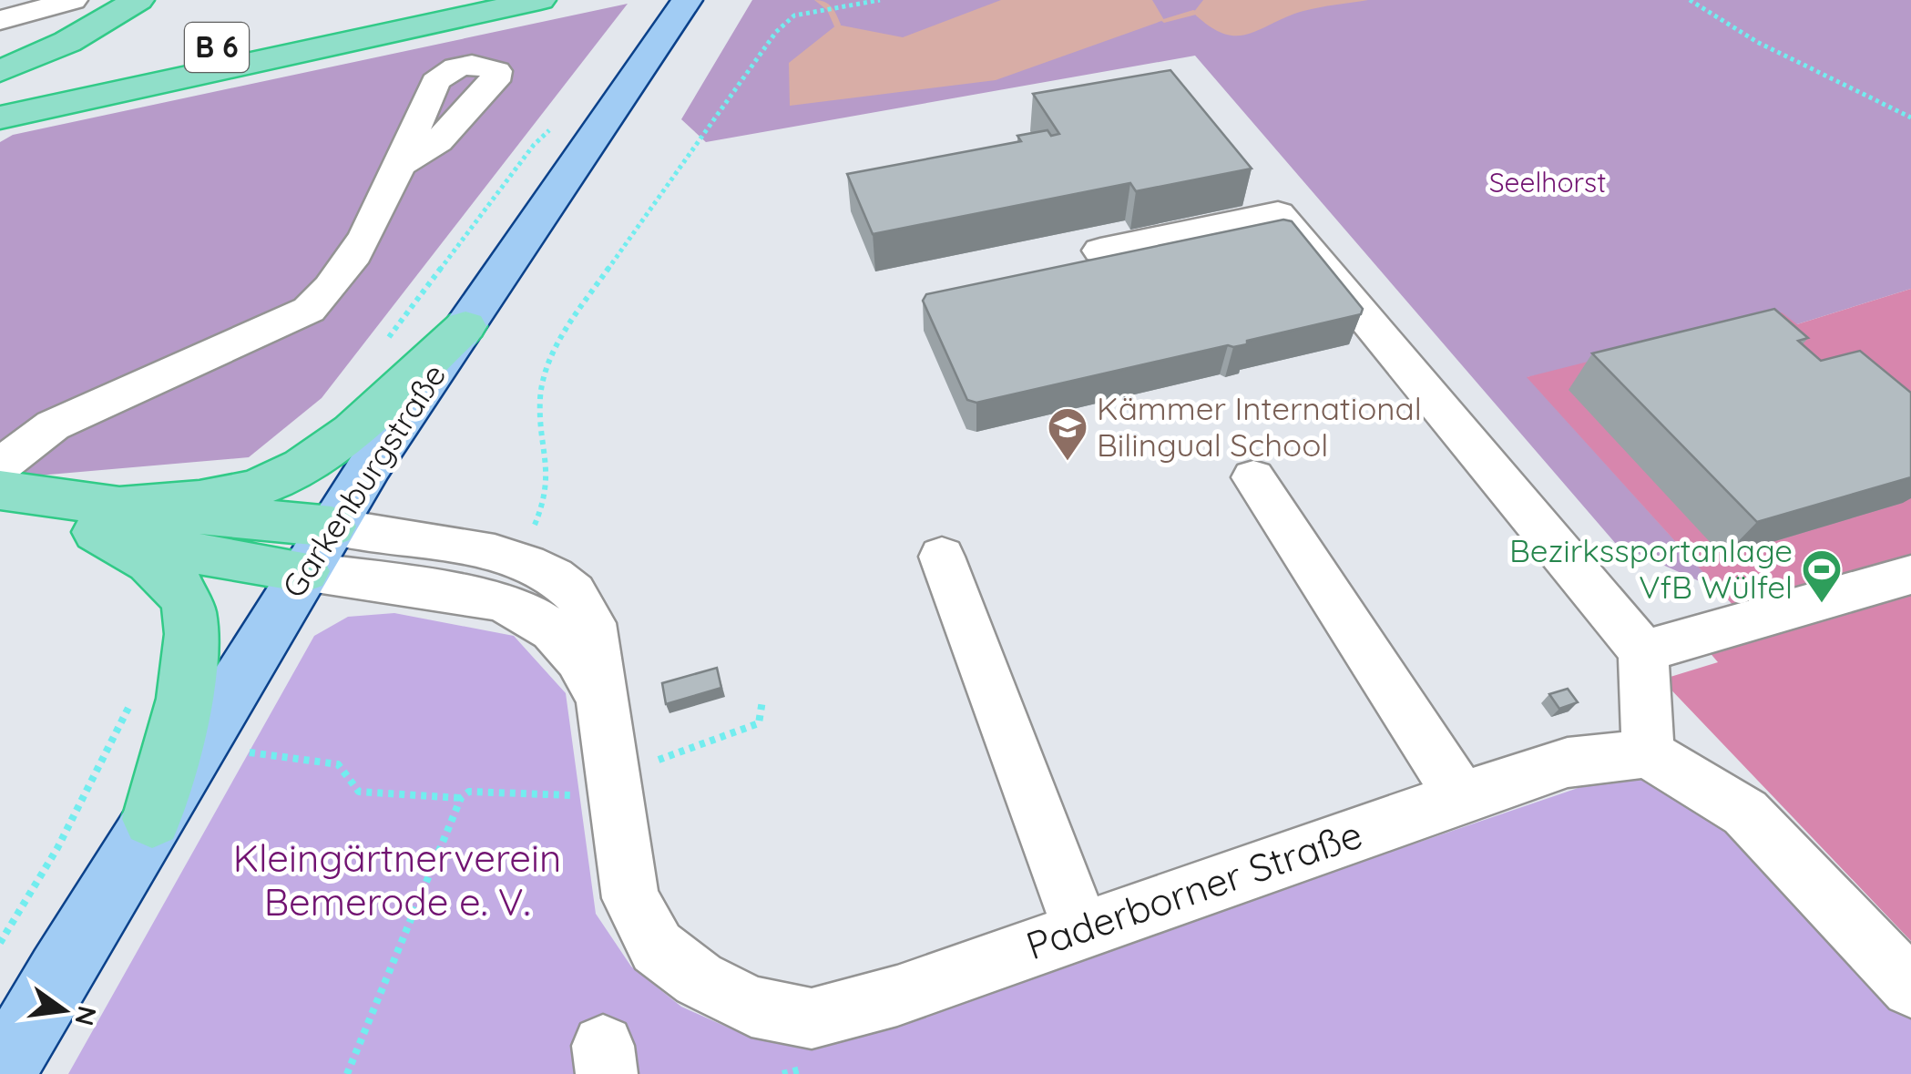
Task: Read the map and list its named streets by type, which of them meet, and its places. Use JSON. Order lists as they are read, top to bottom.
{
  "streets": {
    "highway": ["B 6"],
    "main road": ["Garkenburgstraße"],
    "street": ["Paderborner Straße"]
  },
  "crossings": [
    ["Garkenburgstraße", "Paderborner Straße"]
  ],
  "parks": ["Seelhorst", "Kleingärtnerverein Bemerode e. V."],
  "places": {
    "school or university": ["Kämmer International Bilingual School"],
    "sports": ["Bezirkssportanlage VfB Wülfel"]
  },
  "north": "right"
}
